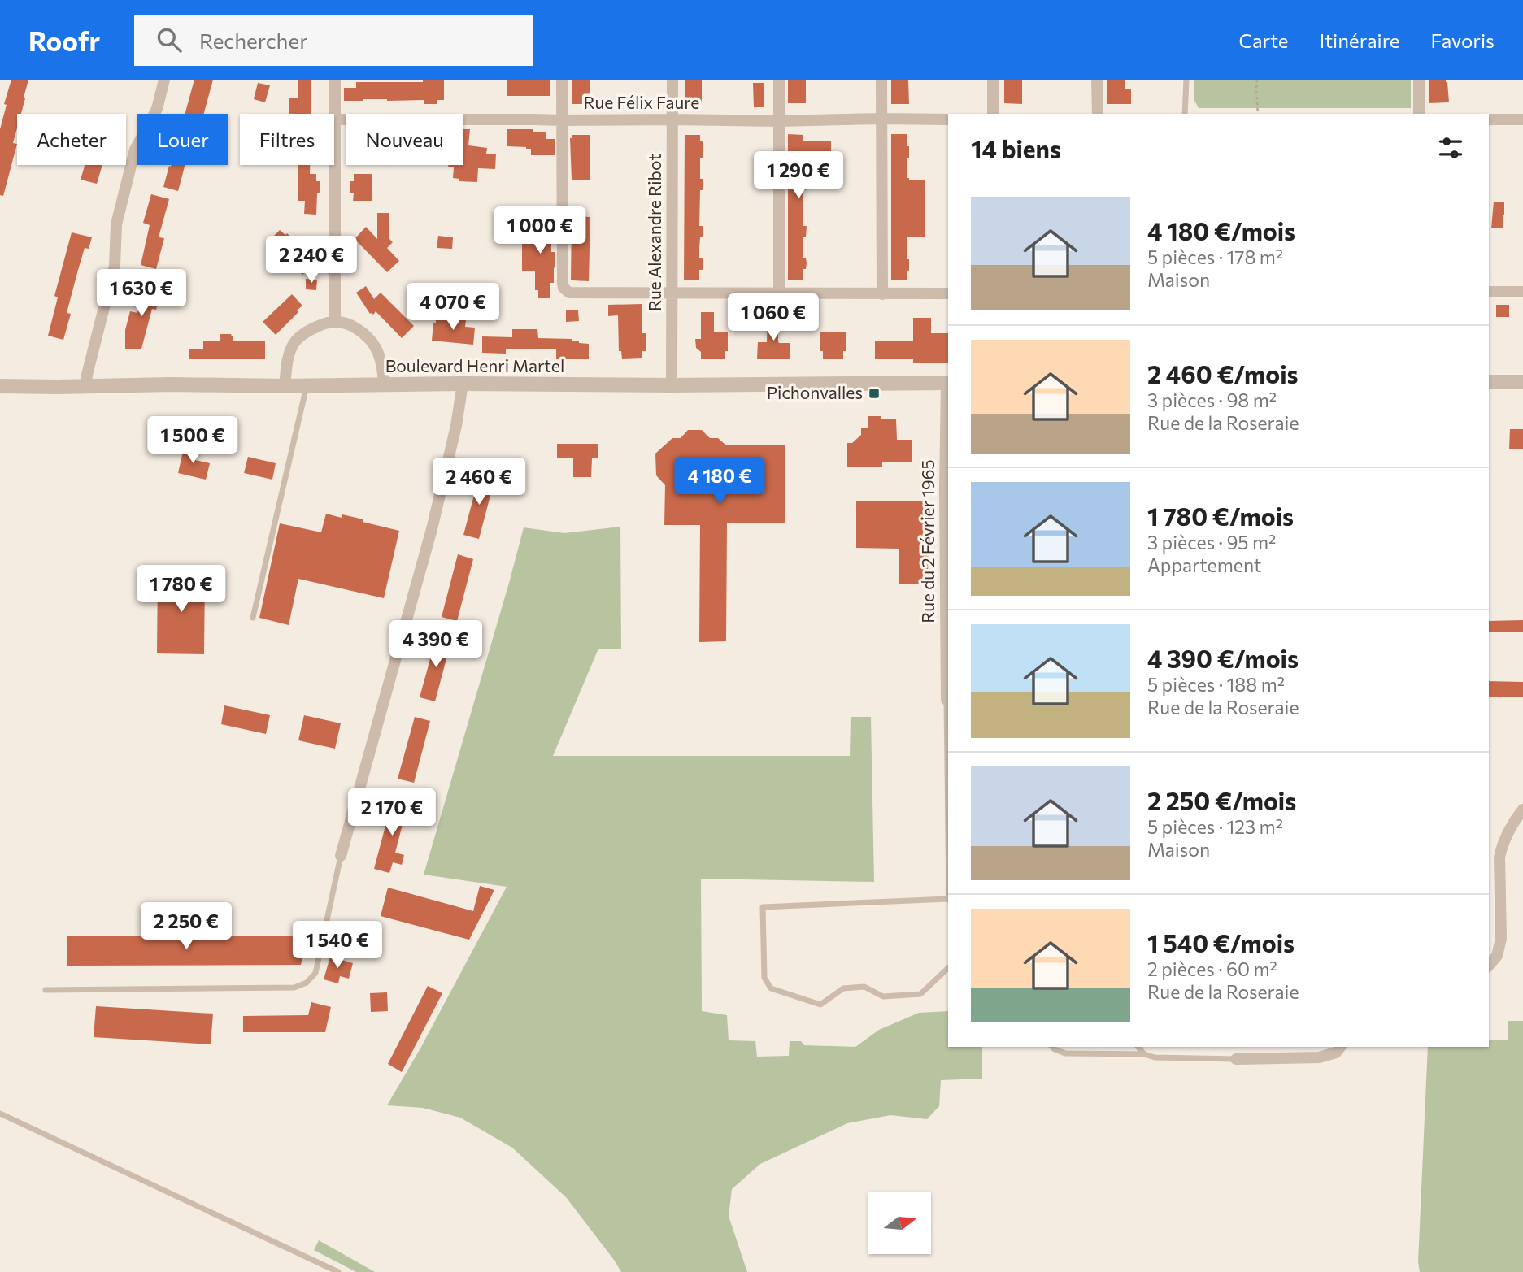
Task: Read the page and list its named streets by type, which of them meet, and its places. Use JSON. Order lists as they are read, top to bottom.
{
  "streets": {
    "street": [
      "Rue Félix Faure",
      "Rue Alexandre Ribot",
      "Boulevard Henri Martel",
      "Rue du 2 Février 1965"
    ]
  },
  "crossings": [
    ["Rue Félix Faure", "Rue Alexandre Ribot"],
    ["Rue Alexandre Ribot", "Boulevard Henri Martel"],
    ["Boulevard Henri Martel", "Rue du 2 Février 1965"]
  ],
  "places": {
    "transit": ["Pichonvalles"]
  },
  "north": "right",
  "page": {
    "header": "Roofr",
    "search": "Rechercher",
    "nav": ["Carte", "Itinéraire", "Favoris"],
    "chip": [
      "Acheter",
      "Louer",
      "Filtres",
      "Nouveau"
    ],
    "heading": "14 biens",
    "price": [
      "1 290 €",
      "1 000 €",
      "2 240 €",
      "1 630 €",
      "4 070 €",
      "1 060 €",
      "1 500 €",
      "4 180 €",
      "2 460 €",
      "1 780 €",
      "4 390 €",
      "2 170 €",
      "2 250 €",
      "1 540 €"
    ],
    "list": [
      {
        "name": "4 180 €/mois",
        "note": "5 pièces · 178 m² · Maison"
      },
      {
        "name": "2 460 €/mois",
        "note": "3 pièces · 98 m² · Rue de la Roseraie"
      },
      {
        "name": "1 780 €/mois",
        "note": "3 pièces · 95 m² · Appartement"
      },
      {
        "name": "4 390 €/mois",
        "note": "5 pièces · 188 m² · Rue de la Roseraie"
      },
      {
        "name": "2 250 €/mois",
        "note": "5 pièces · 123 m² · Maison"
      },
      {
        "name": "1 540 €/mois",
        "note": "2 pièces · 60 m² · Rue de la Roseraie"
      }
    ]
  }
}
